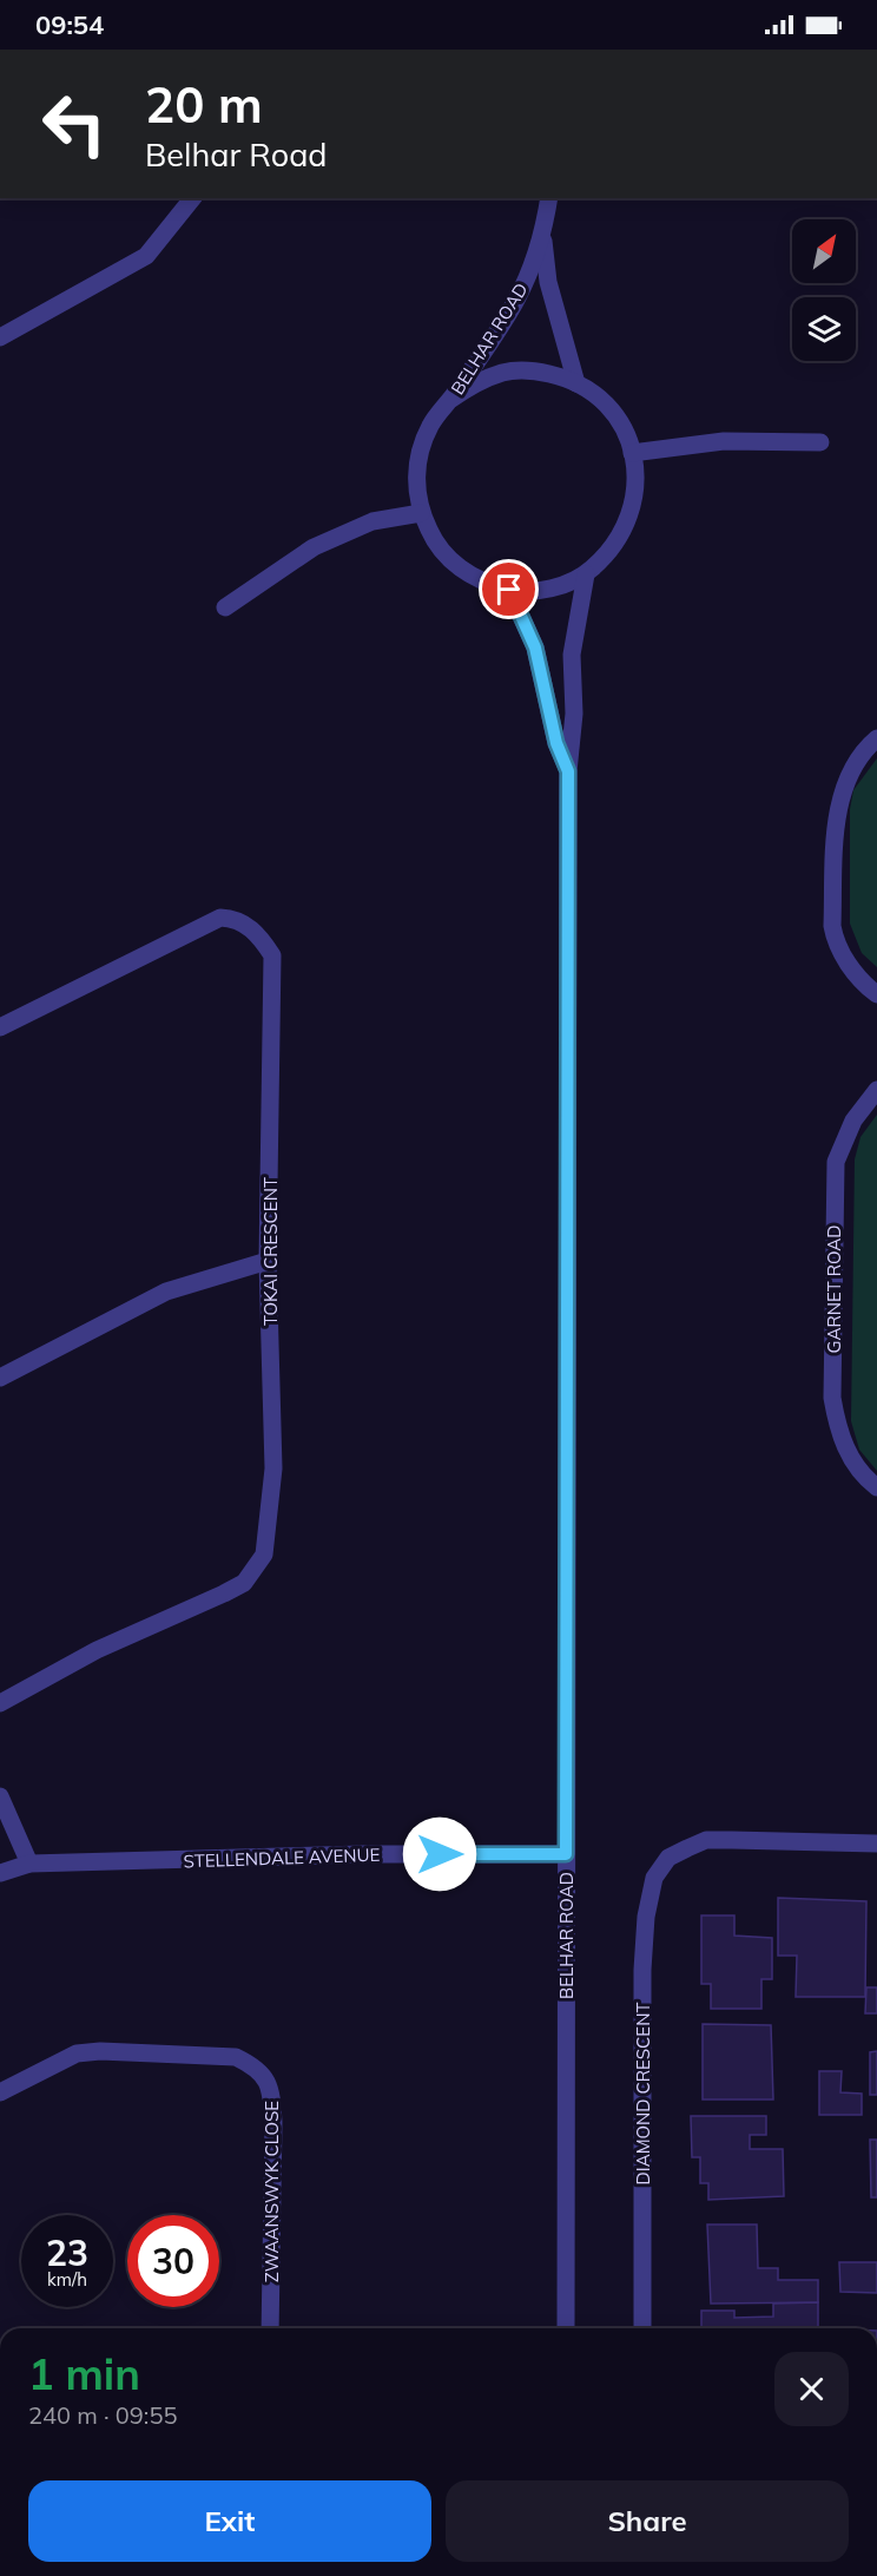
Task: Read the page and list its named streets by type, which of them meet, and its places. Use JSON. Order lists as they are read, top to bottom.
{
  "streets": {
    "street": [
      "BELHAR ROAD",
      "TOKAI CRESCENT",
      "GARNET ROAD",
      "STELLENDALE AVENUE",
      "DIAMOND CRESCENT",
      "ZWAANSWYK CLOSE"
    ]
  },
  "crossings": [
    ["BELHAR ROAD", "STELLENDALE AVENUE"]
  ],
  "north": "top right",
  "page": {
    "status": "09:54",
    "turn": ["20 m", "Belhar Road"],
    "speed": "23 km/h",
    "limit": "30",
    "heading": ["1 min", "240 m · 09:55"],
    "buttons": ["Exit", "Share"]
  }
}
